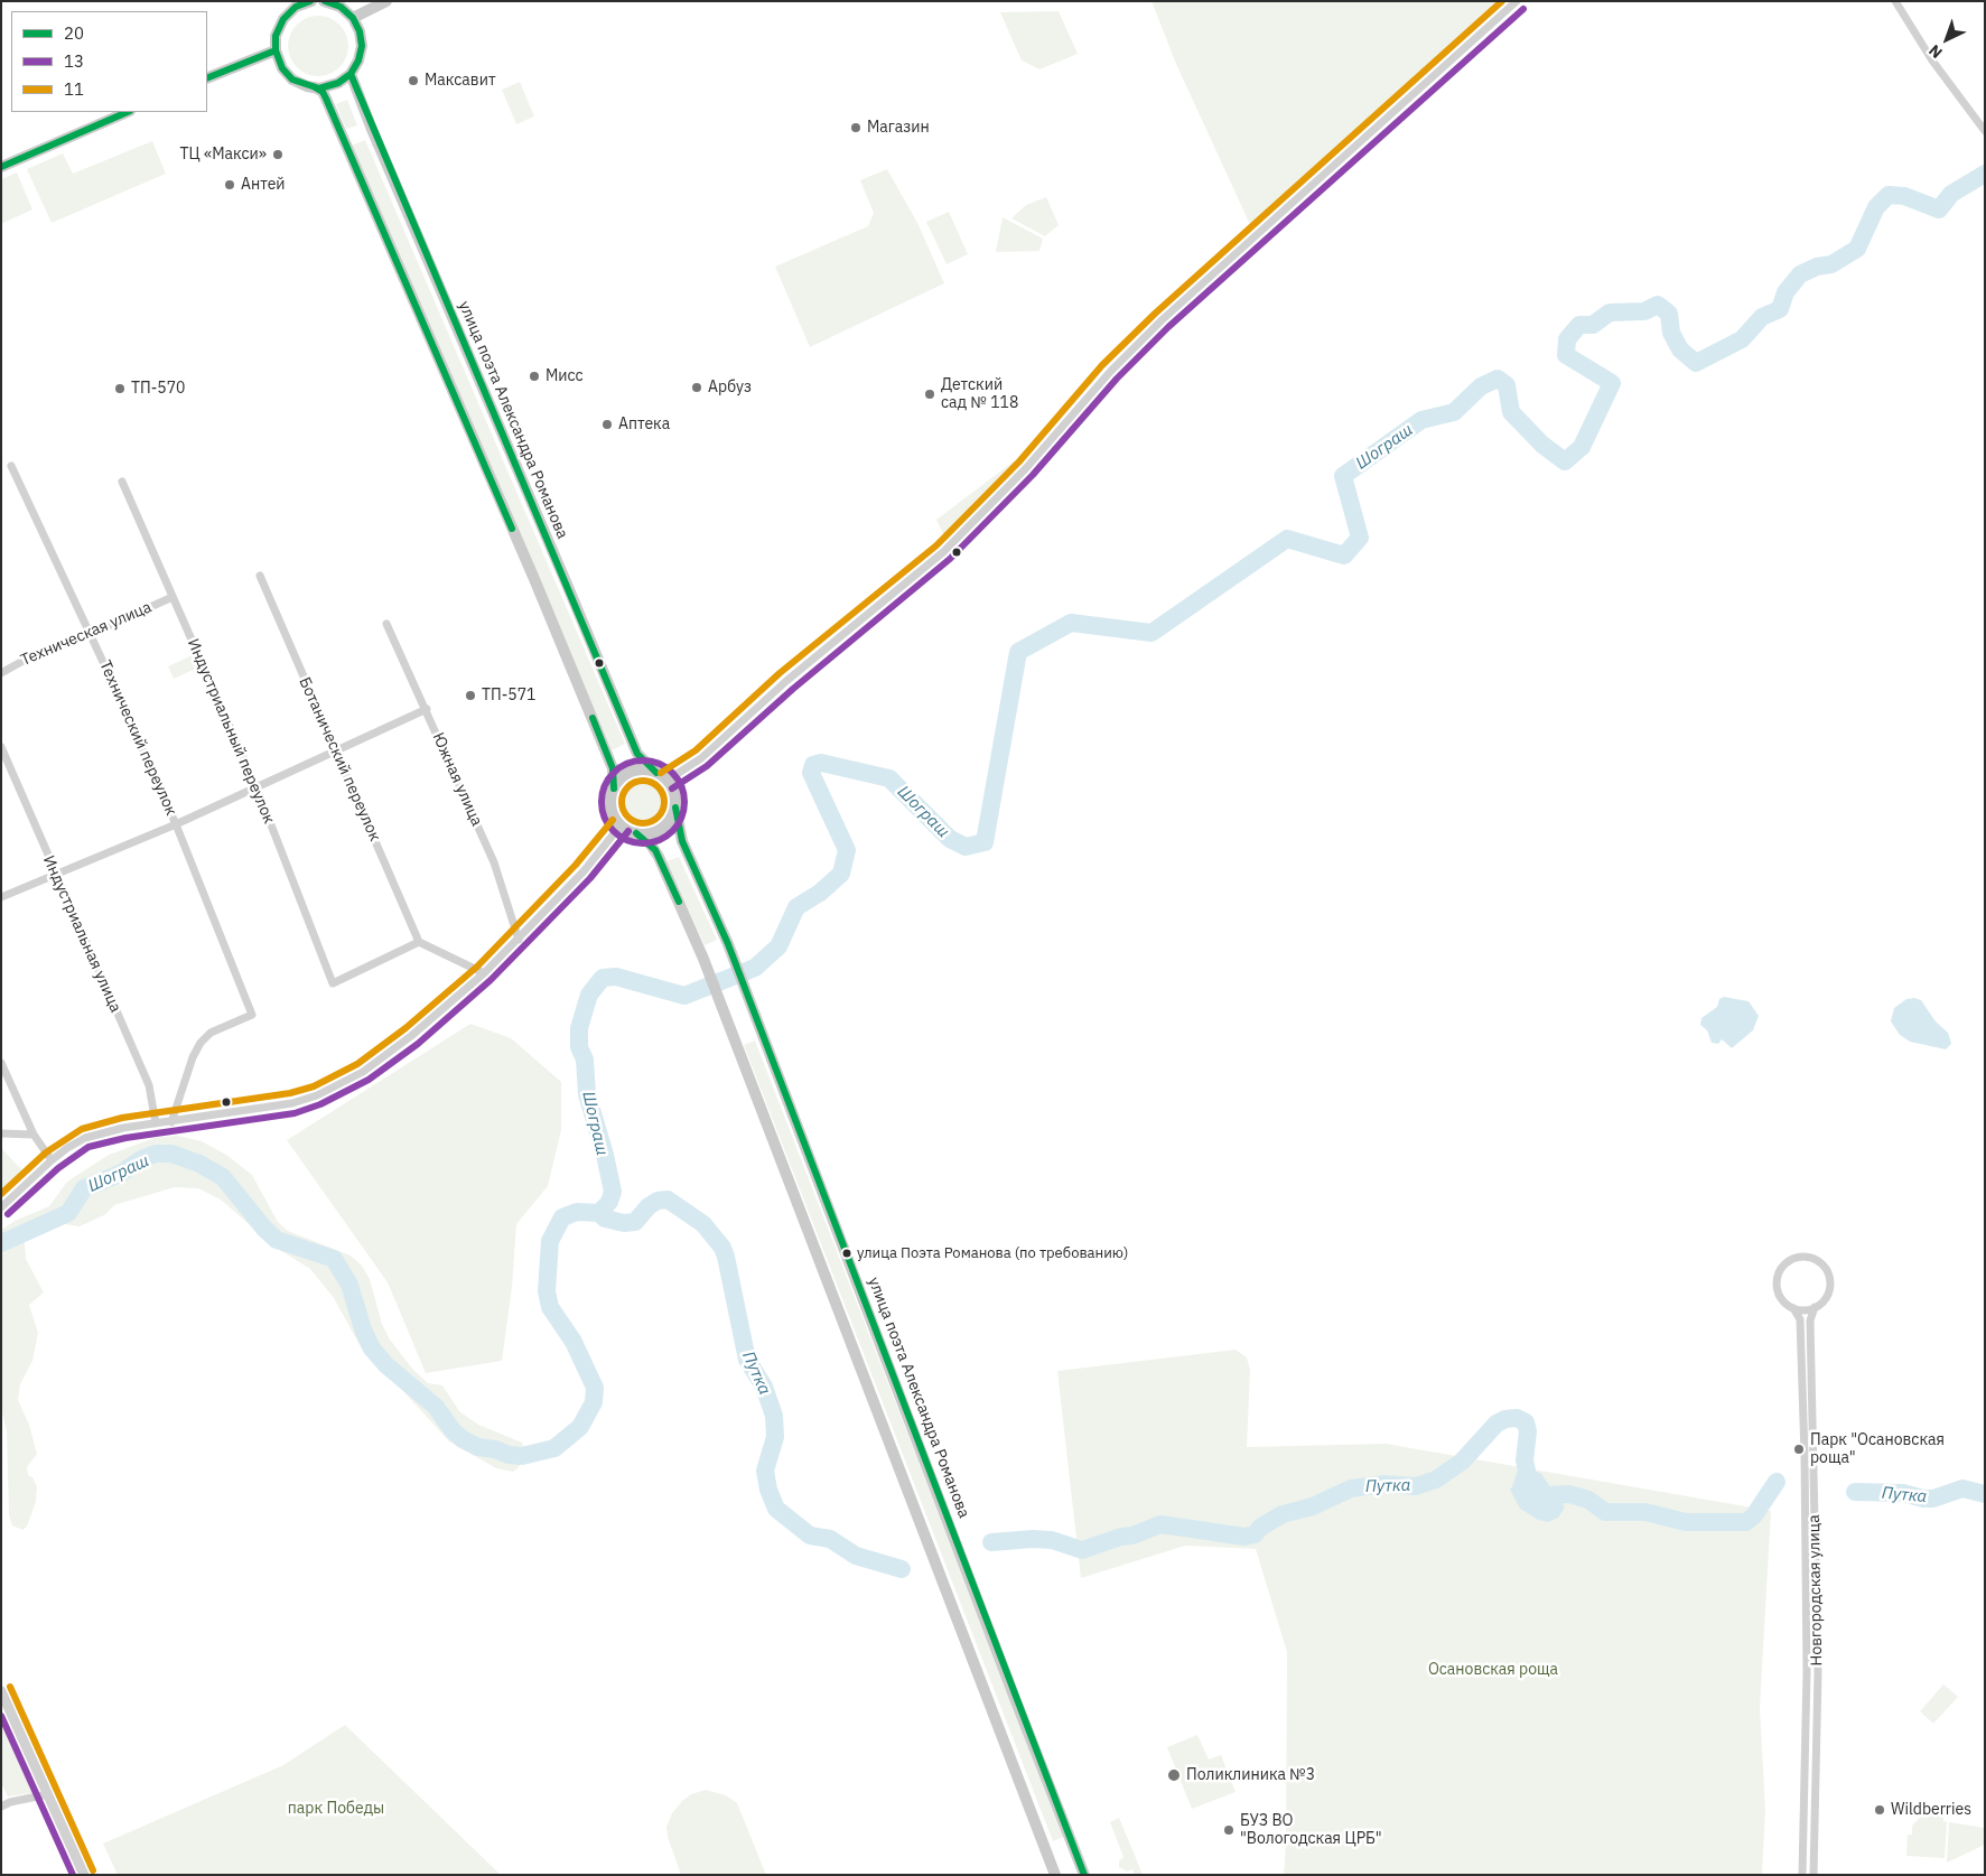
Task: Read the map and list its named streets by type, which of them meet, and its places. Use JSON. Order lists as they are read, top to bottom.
{
  "streets": {
    "main road": ["улица поэта Александра Романова"],
    "street": [
      "Техническая улица",
      "Индустриальный переулок",
      "Технический переулок",
      "Ботанический переулок",
      "Южная улица",
      "Индустриальная улица",
      "Новгородская улица"
    ]
  },
  "crossings": [
    ["Техническая улица", "Индустриальный переулок"],
    ["Техническая улица", "Технический переулок"],
    ["Индустриальный переулок", "Ботанический переулок"]
  ],
  "water": ["Шограш", "Путка"],
  "parks": ["Осановская роща", "парк Победы"],
  "places": [
    "Максавит",
    "Магазин",
    "ТЦ «Макси»",
    "Антей",
    "Мисс",
    "Арбуз",
    "ТП-570",
    "Детский сад № 118",
    "Аптека",
    "ТП-571",
    "улица Поэта Романова (по требованию)",
    "Парк \"Осановская роща\"",
    "Поликлиника №3",
    "Wildberries",
    "БУЗ ВО \"Вологодская ЦРБ\""
  ],
  "lines": ["transit line 20", "transit line 11", "transit line 13"],
  "legend": ["20", "13", "11"],
  "north": "bottom left"
}
